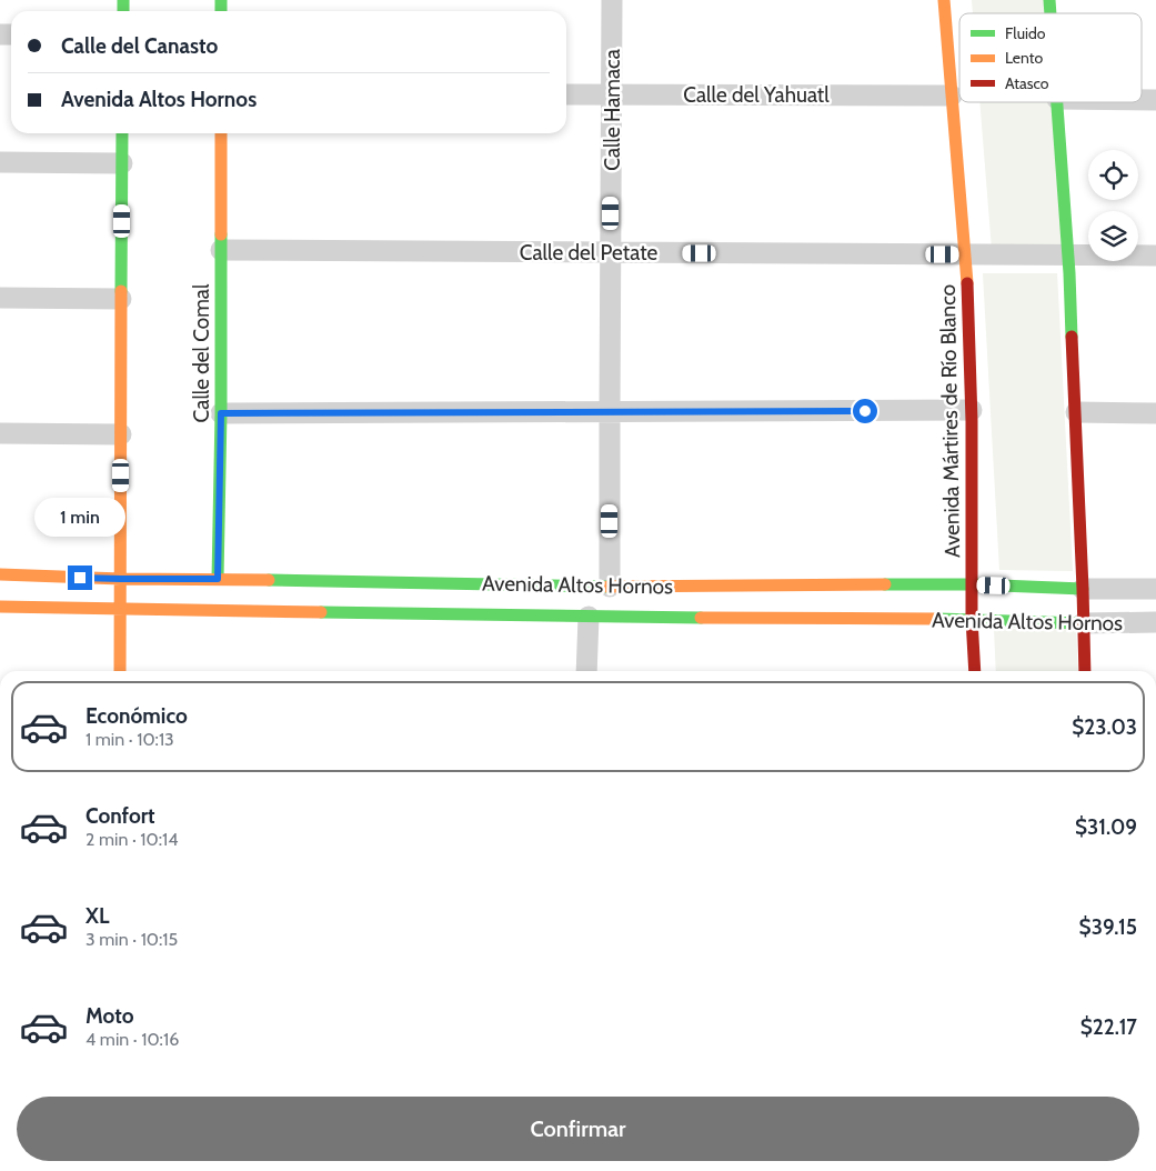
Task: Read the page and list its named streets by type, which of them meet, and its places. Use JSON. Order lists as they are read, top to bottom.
{
  "streets": {
    "street": [
      "Calle del Yahuatl",
      "Calle Hamaca",
      "Calle del Petate",
      "Calle del Comal",
      "Avenida Mártires de Río Blanco",
      "Avenida Altos Hornos"
    ]
  },
  "crossings": [
    ["Calle del Yahuatl", "Calle Hamaca"],
    ["Calle del Yahuatl", "Avenida Mártires de Río Blanco"],
    ["Calle Hamaca", "Calle del Petate"],
    ["Calle Hamaca", "Avenida Altos Hornos"],
    ["Calle del Petate", "Calle del Comal"],
    ["Calle del Petate", "Avenida Mártires de Río Blanco"],
    ["Calle del Comal", "Avenida Altos Hornos"],
    ["Avenida Mártires de Río Blanco", "Avenida Altos Hornos"]
  ],
  "legend": ["Fluido", "Lento", "Atasco"],
  "page": {
    "banner": ["Calle del Canasto", "Avenida Altos Hornos"],
    "bubble": "1 min",
    "list": [
      {
        "name": "Económico",
        "note": "1 min · 10:13",
        "value": "$23.03"
      },
      {
        "name": "Confort",
        "note": "2 min · 10:14",
        "value": "$31.09"
      },
      {
        "name": "XL",
        "note": "3 min · 10:15",
        "value": "$39.15"
      },
      {
        "name": "Moto",
        "note": "4 min · 10:16",
        "value": "$22.17"
      }
    ],
    "buttons": "Confirmar"
  }
}
